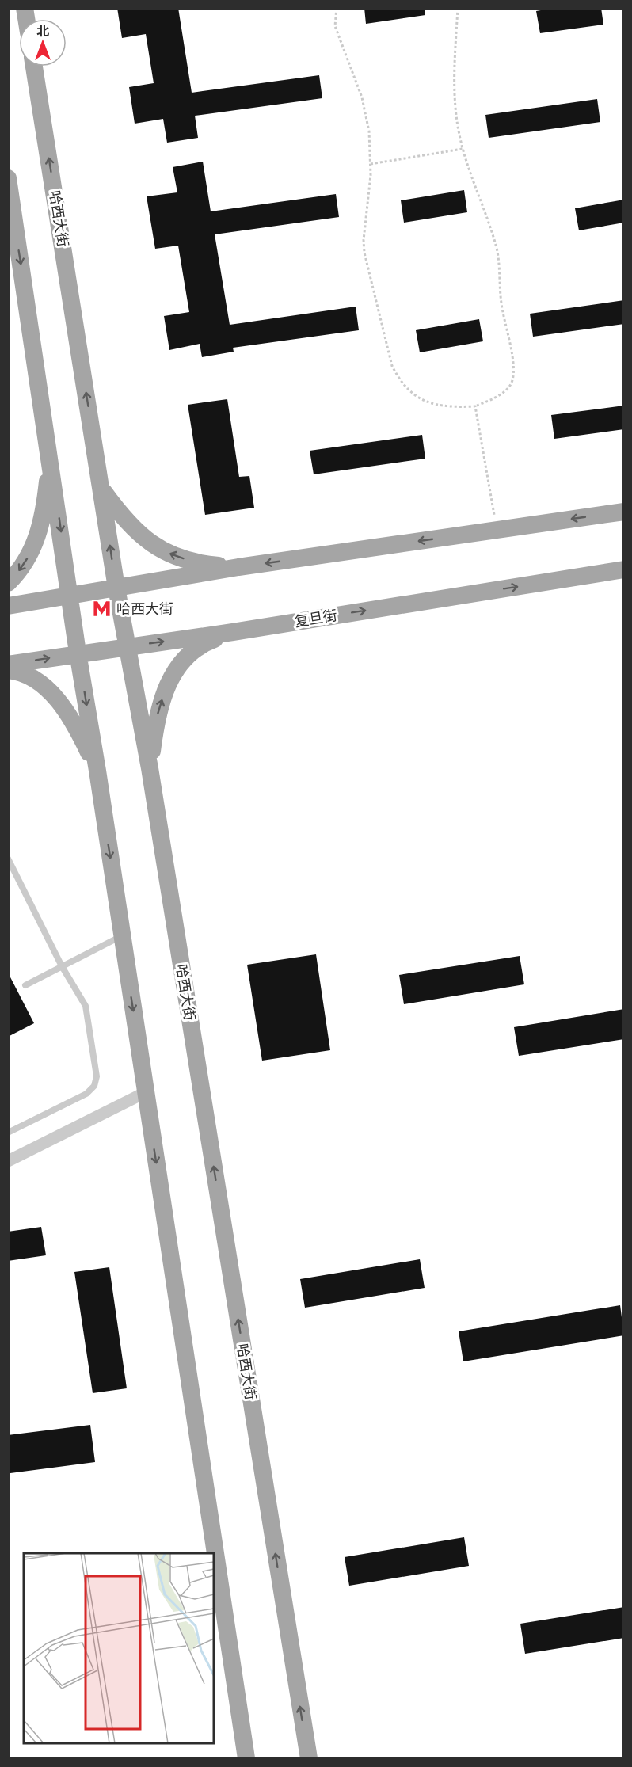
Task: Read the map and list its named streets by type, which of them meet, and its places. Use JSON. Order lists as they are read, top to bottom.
{
  "streets": {
    "main road": ["哈西大街", "复旦街"]
  },
  "crossings": [
    ["哈西大街", "复旦街"]
  ],
  "places": {
    "metro station": ["哈西大街"]
  },
  "north": "top"
}
